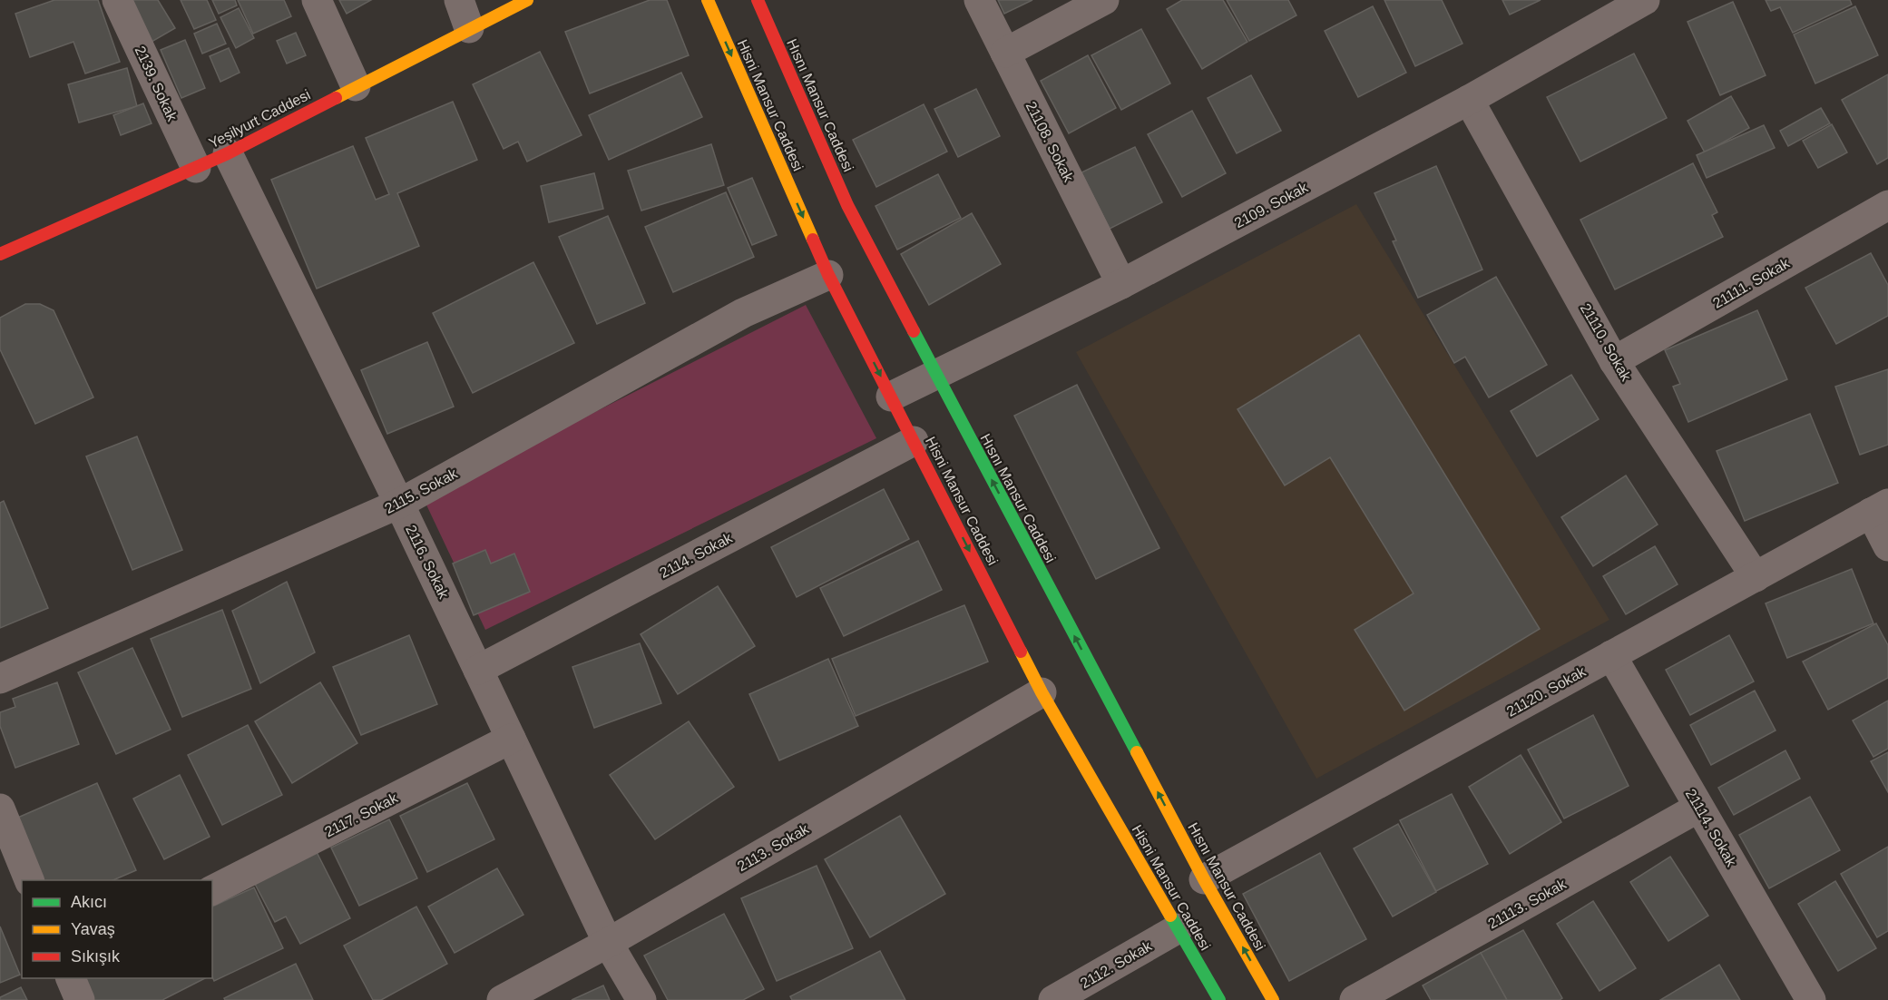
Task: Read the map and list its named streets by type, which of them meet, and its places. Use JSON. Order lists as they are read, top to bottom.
{
  "streets": {
    "main road": ["Hisni Mansur Caddesi", "Hısnı Mansur Caddesi", "Yeşilyurt Caddesi"],
    "street": [
      "2139. Sokak",
      "21108. Sokak",
      "2109. Sokak",
      "21111. Sokak",
      "21110. Sokak",
      "2115. Sokak",
      "2114. Sokak",
      "2116. Sokak",
      "21120. Sokak",
      "2117. Sokak",
      "21114. Sokak",
      "2113. Sokak",
      "21113. Sokak",
      "2112. Sokak"
    ]
  },
  "crossings": [
    ["2139. Sokak", "Yeşilyurt Caddesi"],
    ["Hisni Mansur Caddesi", "2109. Sokak"],
    ["Hisni Mansur Caddesi", "2115. Sokak"],
    ["Hisni Mansur Caddesi", "2114. Sokak"],
    ["Hisni Mansur Caddesi", "2113. Sokak"],
    ["Hisni Mansur Caddesi", "2112. Sokak"],
    ["Hısnı Mansur Caddesi", "2109. Sokak"],
    ["Hısnı Mansur Caddesi", "21120. Sokak"],
    ["Yeşilyurt Caddesi", "2116. Sokak"],
    ["21108. Sokak", "2109. Sokak"],
    ["2109. Sokak", "21110. Sokak"],
    ["21111. Sokak", "21110. Sokak"],
    ["21110. Sokak", "21120. Sokak"],
    ["2115. Sokak", "2116. Sokak"],
    ["2114. Sokak", "2116. Sokak"],
    ["2116. Sokak", "2117. Sokak"],
    ["2116. Sokak", "2113. Sokak"],
    ["21120. Sokak", "21114. Sokak"],
    ["21114. Sokak", "21113. Sokak"]
  ],
  "one_way": ["Hisni Mansur Caddesi", "Hısnı Mansur Caddesi"],
  "legend": ["Akıcı", "Yavaş", "Sıkışık"]
}
